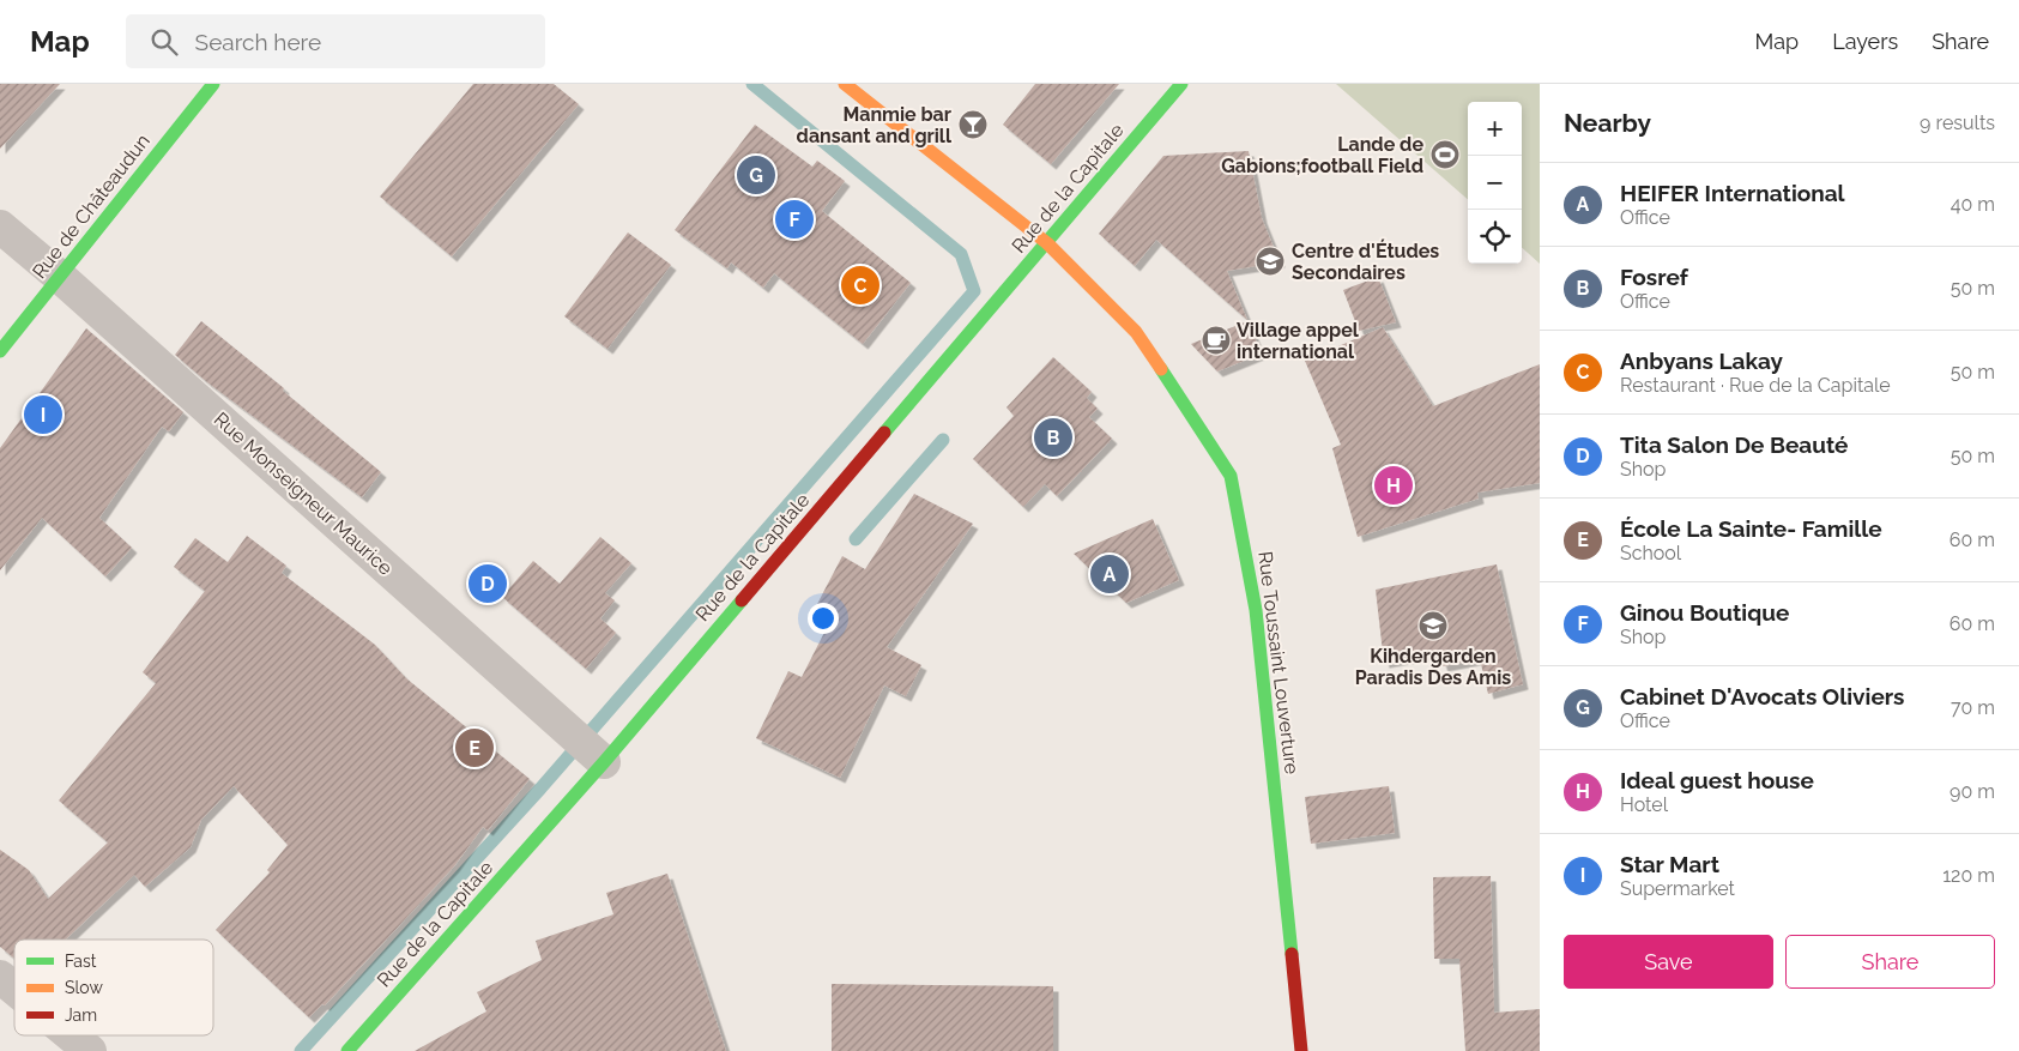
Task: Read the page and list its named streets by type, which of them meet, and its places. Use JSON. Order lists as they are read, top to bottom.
{
  "streets": {
    "street": [
      "Rue de la Capitale",
      "Rue de Châteaudun",
      "Rue Monseigneur Maurice",
      "Rue Toussaint Louverture"
    ]
  },
  "crossings": [
    ["Rue de la Capitale", "Rue Monseigneur Maurice"],
    ["Rue de la Capitale", "Rue Toussaint Louverture"],
    ["Rue de Châteaudun", "Rue Monseigneur Maurice"]
  ],
  "places": {
    "bar": ["Manmie bar dansant and grill"],
    "sports": ["Lande de Gabions;football Field"],
    "school or university": ["Centre d'Études Secondaires", "Kihdergarden Paradis Des Amis"],
    "cafe": ["Village appel international"]
  },
  "legend": ["Fast", "Slow", "Jam"],
  "page": {
    "header": "Map",
    "search": "Search here",
    "nav": ["Map", "Layers", "Share"],
    "heading": ["Nearby", "9 results"],
    "map_buttons": ["+", "−"],
    "pins": [
      "G",
      "F",
      "C",
      "I",
      "B",
      "H",
      "A",
      "D",
      "E"
    ],
    "list": [
      {
        "mark": "A",
        "name": "HEIFER International",
        "note": "Office",
        "value": "40 m"
      },
      {
        "mark": "B",
        "name": "Fosref",
        "note": "Office",
        "value": "50 m"
      },
      {
        "mark": "C",
        "name": "Anbyans Lakay",
        "note": "Restaurant · Rue de la Capitale",
        "value": "50 m"
      },
      {
        "mark": "D",
        "name": "Tita Salon De Beauté",
        "note": "Shop",
        "value": "50 m"
      },
      {
        "mark": "E",
        "name": "École La Sainte- Famille",
        "note": "School",
        "value": "60 m"
      },
      {
        "mark": "F",
        "name": "Ginou Boutique",
        "note": "Shop",
        "value": "60 m"
      },
      {
        "mark": "G",
        "name": "Cabinet D'Avocats Oliviers",
        "note": "Office",
        "value": "70 m"
      },
      {
        "mark": "H",
        "name": "Ideal guest house",
        "note": "Hotel",
        "value": "90 m"
      },
      {
        "mark": "I",
        "name": "Star Mart",
        "note": "Supermarket",
        "value": "120 m"
      }
    ],
    "buttons": ["Save", "Share"]
  }
}
